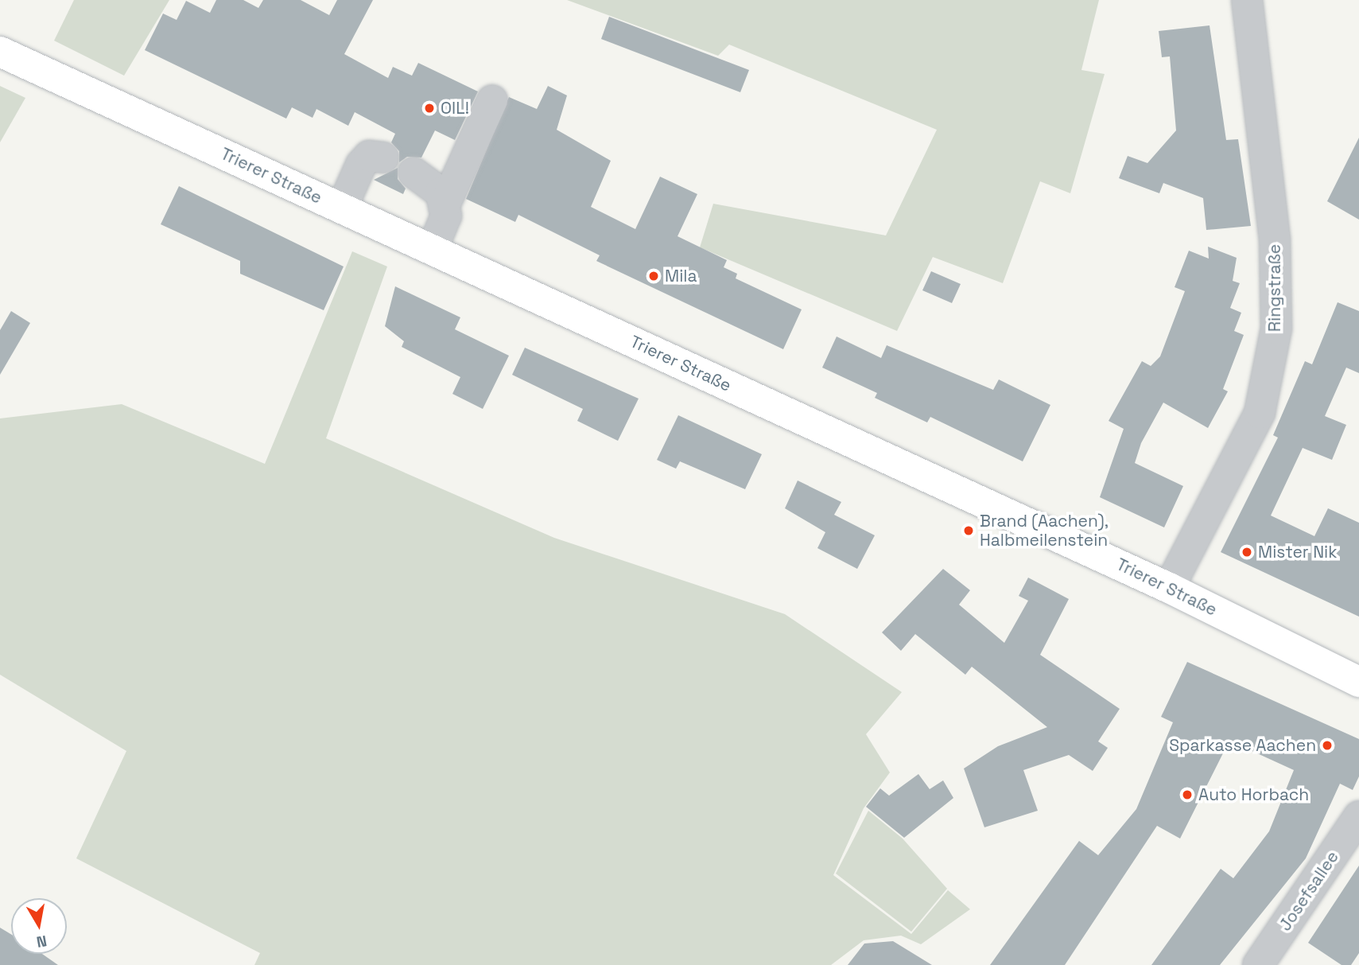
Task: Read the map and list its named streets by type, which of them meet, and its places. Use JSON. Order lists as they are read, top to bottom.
{
  "streets": {
    "main road": ["Trierer Straße"],
    "street": ["Ringstraße", "Josefsallee"]
  },
  "crossings": [
    ["Trierer Straße", "Ringstraße"]
  ],
  "places": [
    "OIL!",
    "Mila",
    "Brand (Aachen), Halbmeilenstein",
    "Mister Nik",
    "Sparkasse Aachen",
    "Auto Horbach"
  ],
  "north": "bottom"
}
